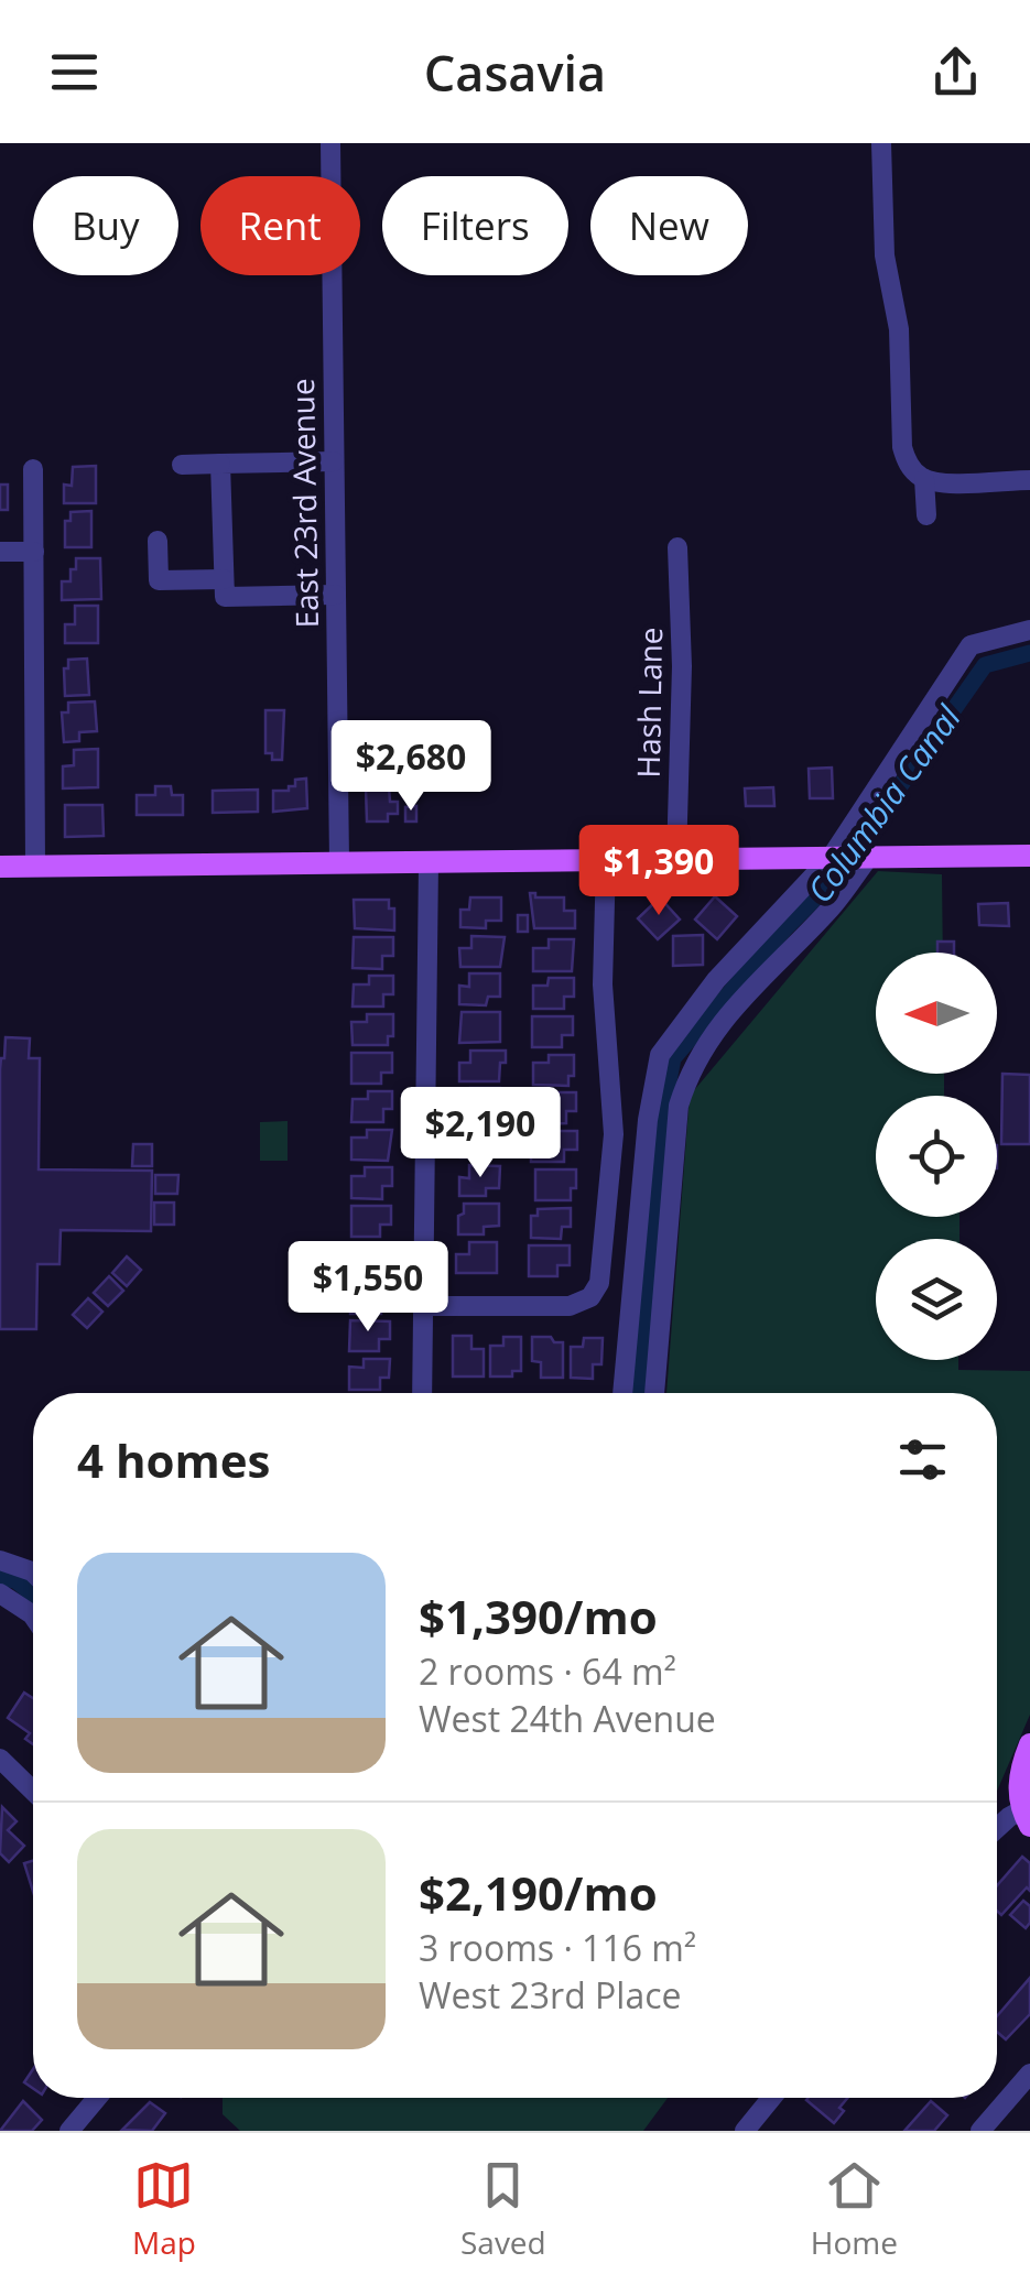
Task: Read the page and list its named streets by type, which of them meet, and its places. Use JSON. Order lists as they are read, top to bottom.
{
  "streets": {
    "street": ["East 23rd Avenue", "Hash Lane"]
  },
  "water": ["Columbia Canal"],
  "north": "left",
  "page": {
    "header": "Casavia",
    "chip": [
      "Buy",
      "Rent",
      "Filters",
      "New"
    ],
    "price": [
      "$2,680",
      "$1,390",
      "$2,190",
      "$1,550"
    ],
    "heading": "4 homes",
    "list": [
      {
        "name": "$1,390/mo",
        "note": "2 rooms · 64 m² · West 24th Avenue"
      },
      {
        "name": "$2,190/mo",
        "note": "3 rooms · 116 m² · West 23rd Place"
      }
    ],
    "tabs": ["Map", "Saved", "Home"]
  }
}
